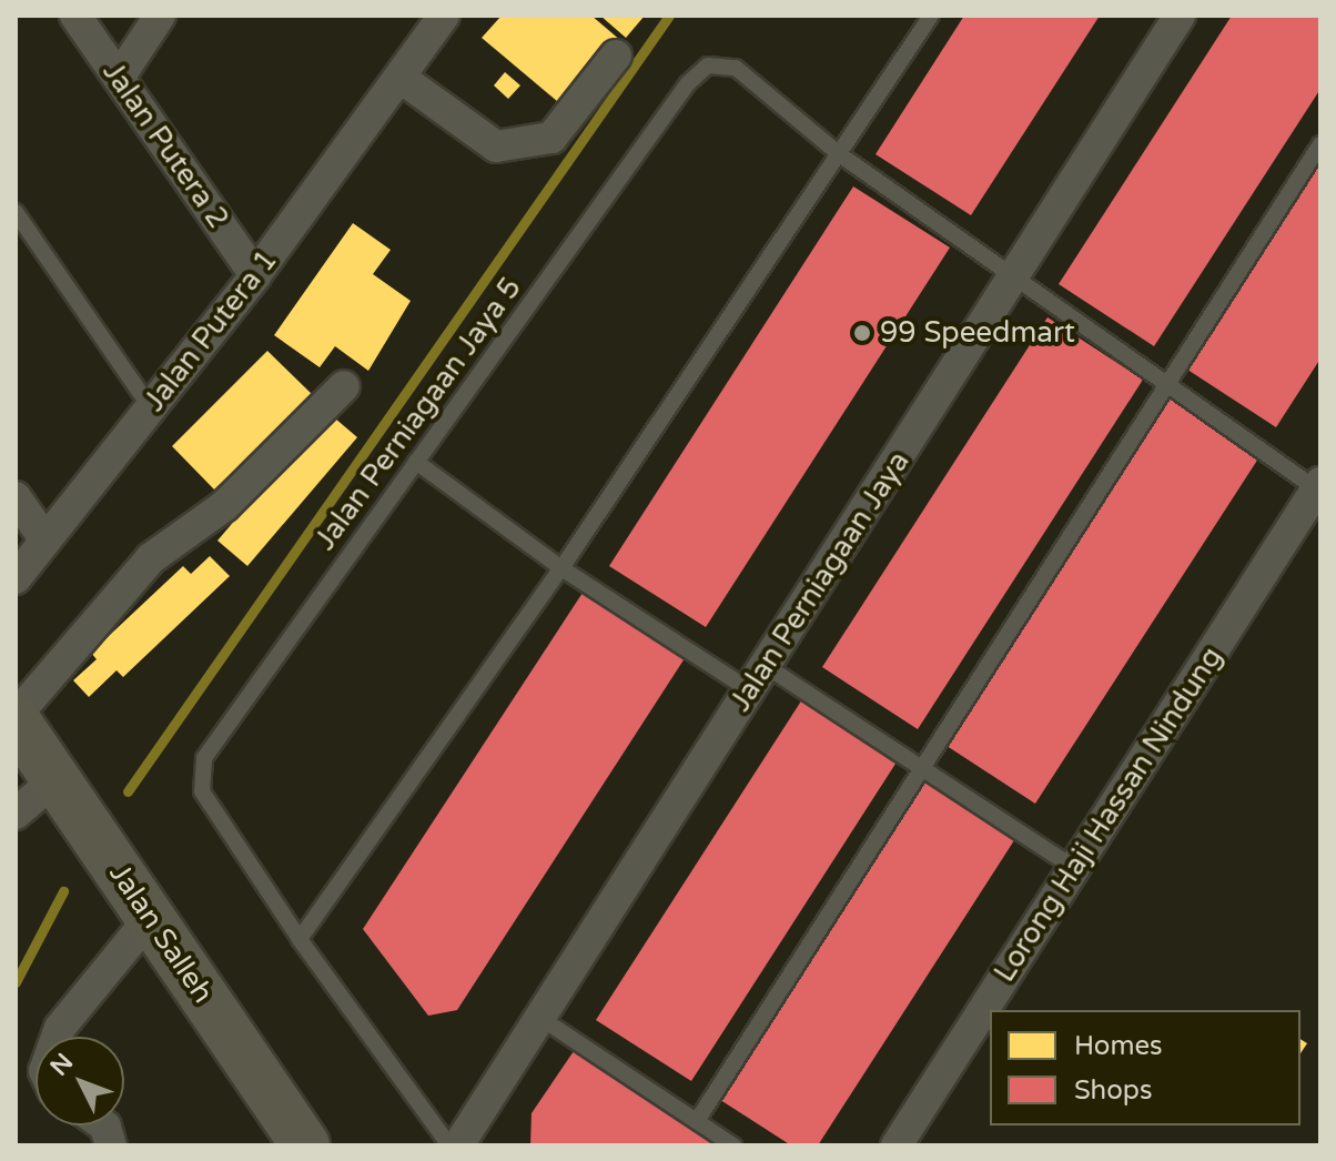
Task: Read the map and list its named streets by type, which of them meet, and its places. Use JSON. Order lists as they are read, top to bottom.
{
  "streets": {
    "main road": ["Jalan Salleh"],
    "street": [
      "Jalan Putera 2",
      "Jalan Putera 1",
      "Jalan Perniagaan Jaya",
      "Lorong Haji Hassan Nindung"
    ],
    "lane": ["Jalan Perniagaan Jaya 5"]
  },
  "crossings": [
    ["Jalan Putera 2", "Jalan Putera 1"]
  ],
  "places": ["99 Speedmart"],
  "legend": ["Homes", "Shops"],
  "north": "top left"
}
